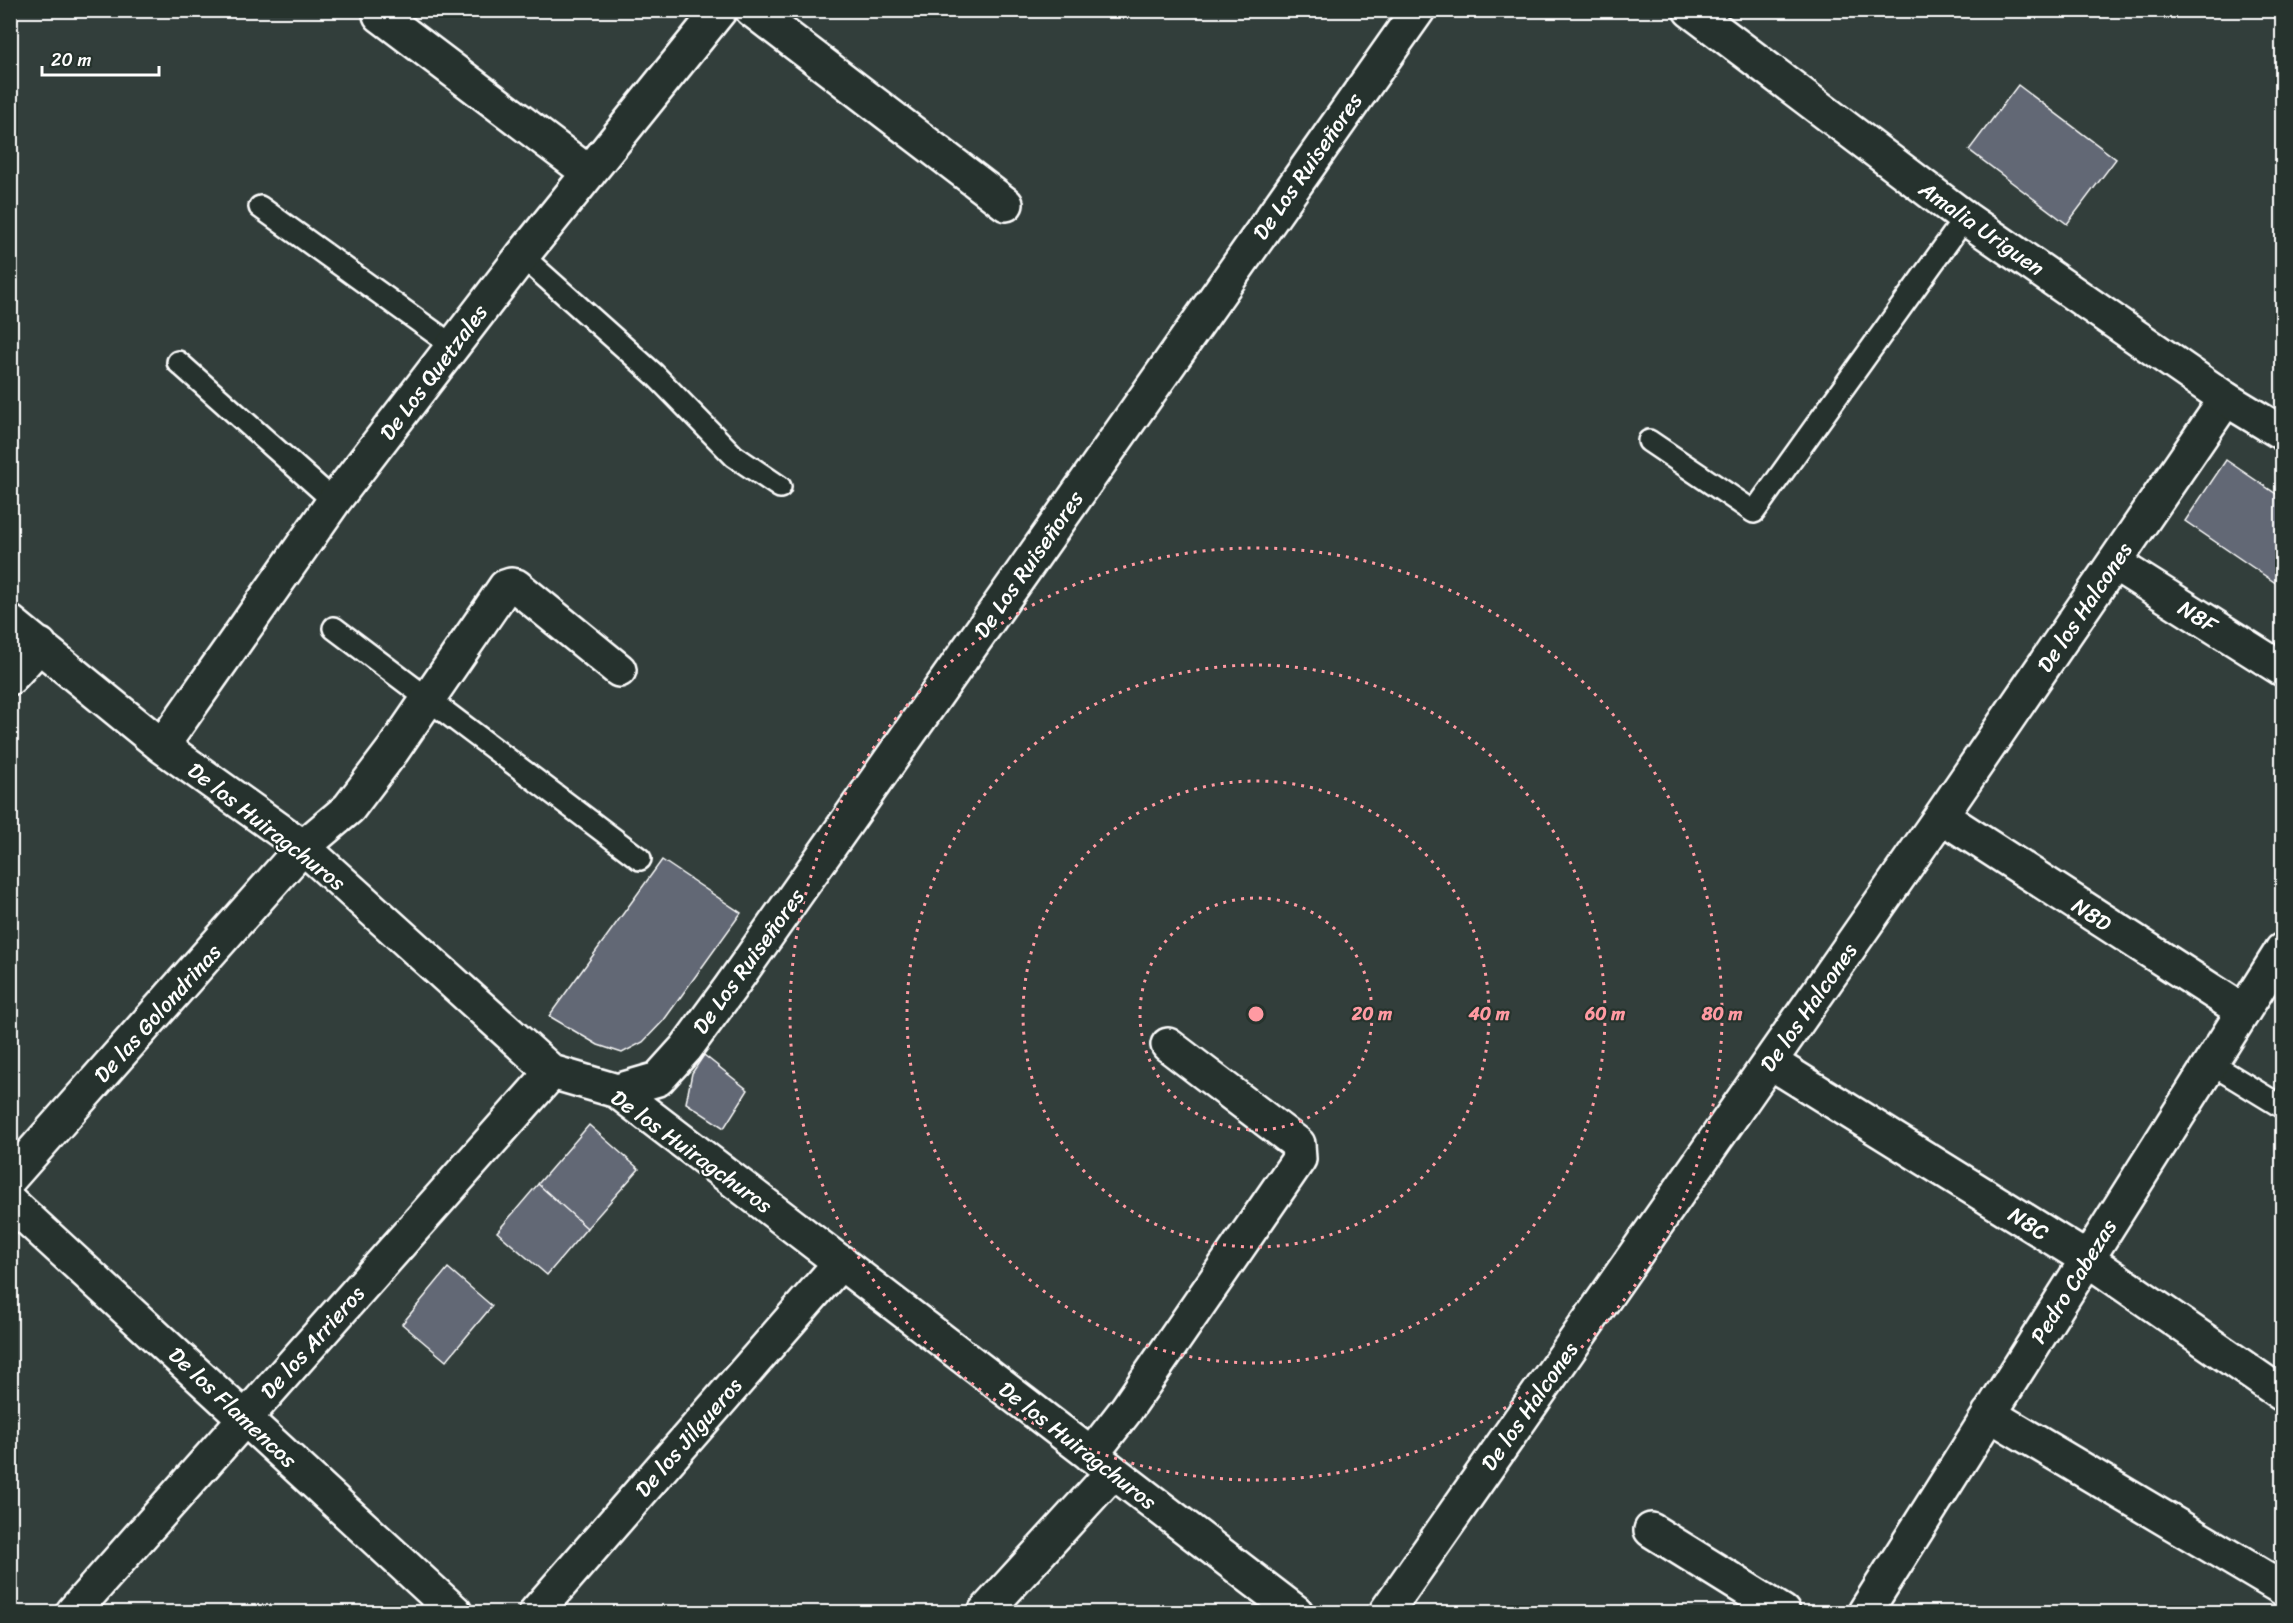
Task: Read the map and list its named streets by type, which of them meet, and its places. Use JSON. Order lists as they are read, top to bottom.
{
  "streets": {
    "street": [
      "De Los Ruiseñores",
      "Amalia Uriguen",
      "De Los Quetzales",
      "De los Halcones",
      "N8F",
      "De los Huiragchuros",
      "N8D",
      "De las Golondrinas",
      "N8C",
      "Pedro Cabezas",
      "De los Arrieros",
      "De los Flamencos",
      "De los Jilgueros"
    ]
  },
  "crossings": [
    ["De Los Ruiseñores", "De los Huiragchuros"],
    ["Amalia Uriguen", "De los Halcones"],
    ["De Los Quetzales", "De los Huiragchuros"],
    ["De los Halcones", "N8F"],
    ["De los Halcones", "N8D"],
    ["De los Halcones", "N8C"],
    ["De los Huiragchuros", "De las Golondrinas"],
    ["De los Huiragchuros", "De los Arrieros"],
    ["De los Huiragchuros", "De los Jilgueros"],
    ["N8D", "Pedro Cabezas"],
    ["N8C", "Pedro Cabezas"],
    ["De los Arrieros", "De los Flamencos"]
  ],
  "scale_bar": "20 m",
  "rings": [
    "20 m",
    "40 m",
    "60 m",
    "80 m"
  ]
}
